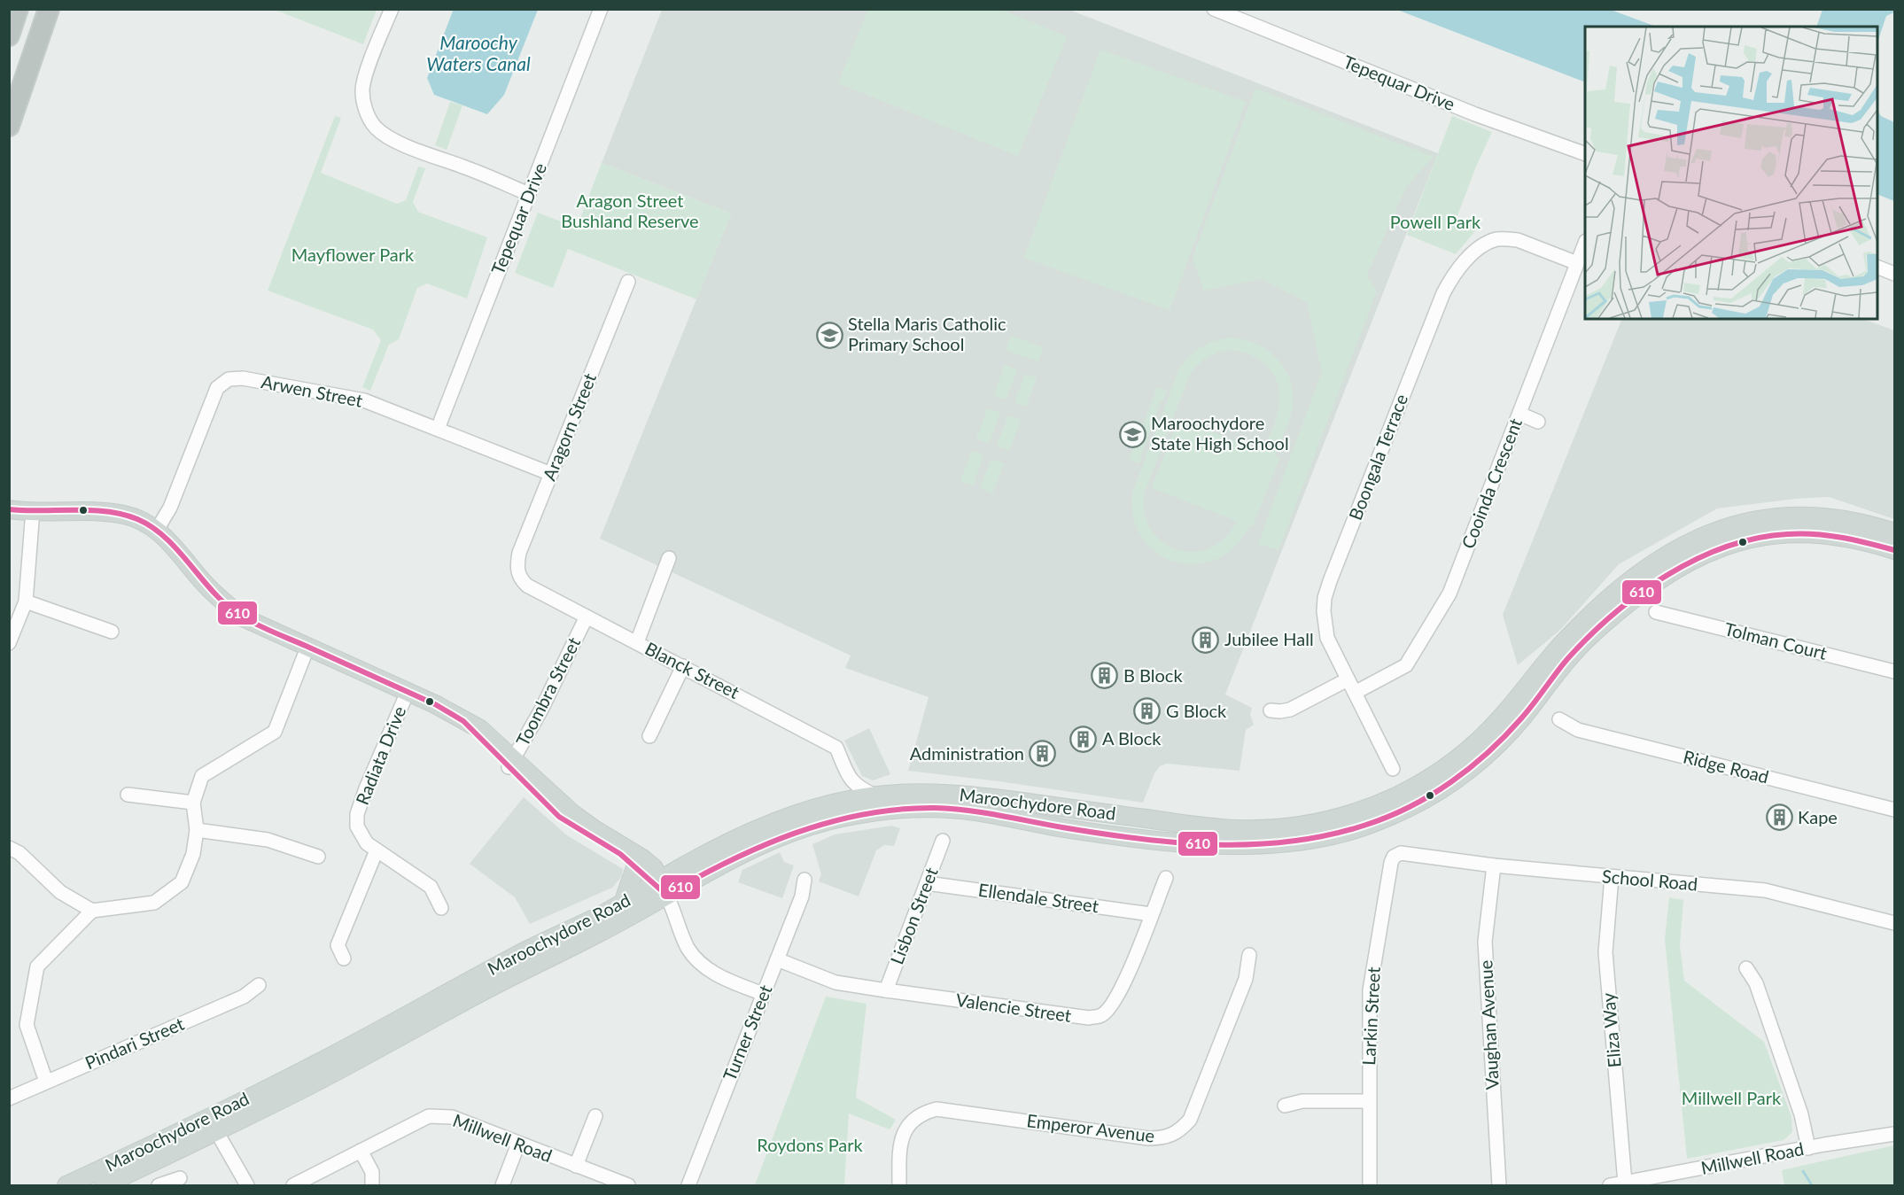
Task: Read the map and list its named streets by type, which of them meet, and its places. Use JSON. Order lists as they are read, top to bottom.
{
  "streets": {
    "main road": ["Maroochydore Road"],
    "street": [
      "Tepequar Drive",
      "Arwen Street",
      "Aragorn Street",
      "Boongala Terrace",
      "Cooinda Crescent",
      "Tolman Court",
      "Blanck Street",
      "Toombra Street",
      "Radiata Drive",
      "Ridge Road",
      "School Road",
      "Ellendale Street",
      "Lisbon Street",
      "Valencie Street",
      "Larkin Street",
      "Vaughan Avenue",
      "Eliza Way",
      "Turner Street",
      "Pindari Street",
      "Emperor Avenue",
      "Millwell Road"
    ]
  },
  "crossings": [
    ["Tepequar Drive", "Arwen Street"],
    ["Arwen Street", "Aragorn Street"],
    ["Aragorn Street", "Blanck Street"],
    ["Boongala Terrace", "Cooinda Crescent"],
    ["Blanck Street", "Toombra Street"],
    ["School Road", "Larkin Street"],
    ["School Road", "Vaughan Avenue"],
    ["School Road", "Eliza Way"],
    ["Ellendale Street", "Lisbon Street"],
    ["Ellendale Street", "Valencie Street"],
    ["Lisbon Street", "Valencie Street"],
    ["Valencie Street", "Turner Street"],
    ["Eliza Way", "Millwell Road"]
  ],
  "water": ["Maroochy Waters Canal"],
  "parks": [
    "Aragon Street Bushland Reserve",
    "Powell Park",
    "Mayflower Park",
    "Millwell Park",
    "Roydons Park"
  ],
  "places": {
    "school or university": ["Stella Maris Catholic Primary School", "Maroochydore State High School"],
    "building": [
      "Jubilee Hall",
      "B Block",
      "G Block",
      "A Block",
      "Administration",
      "Kape"
    ]
  },
  "lines": ["transit line 610"]
}
